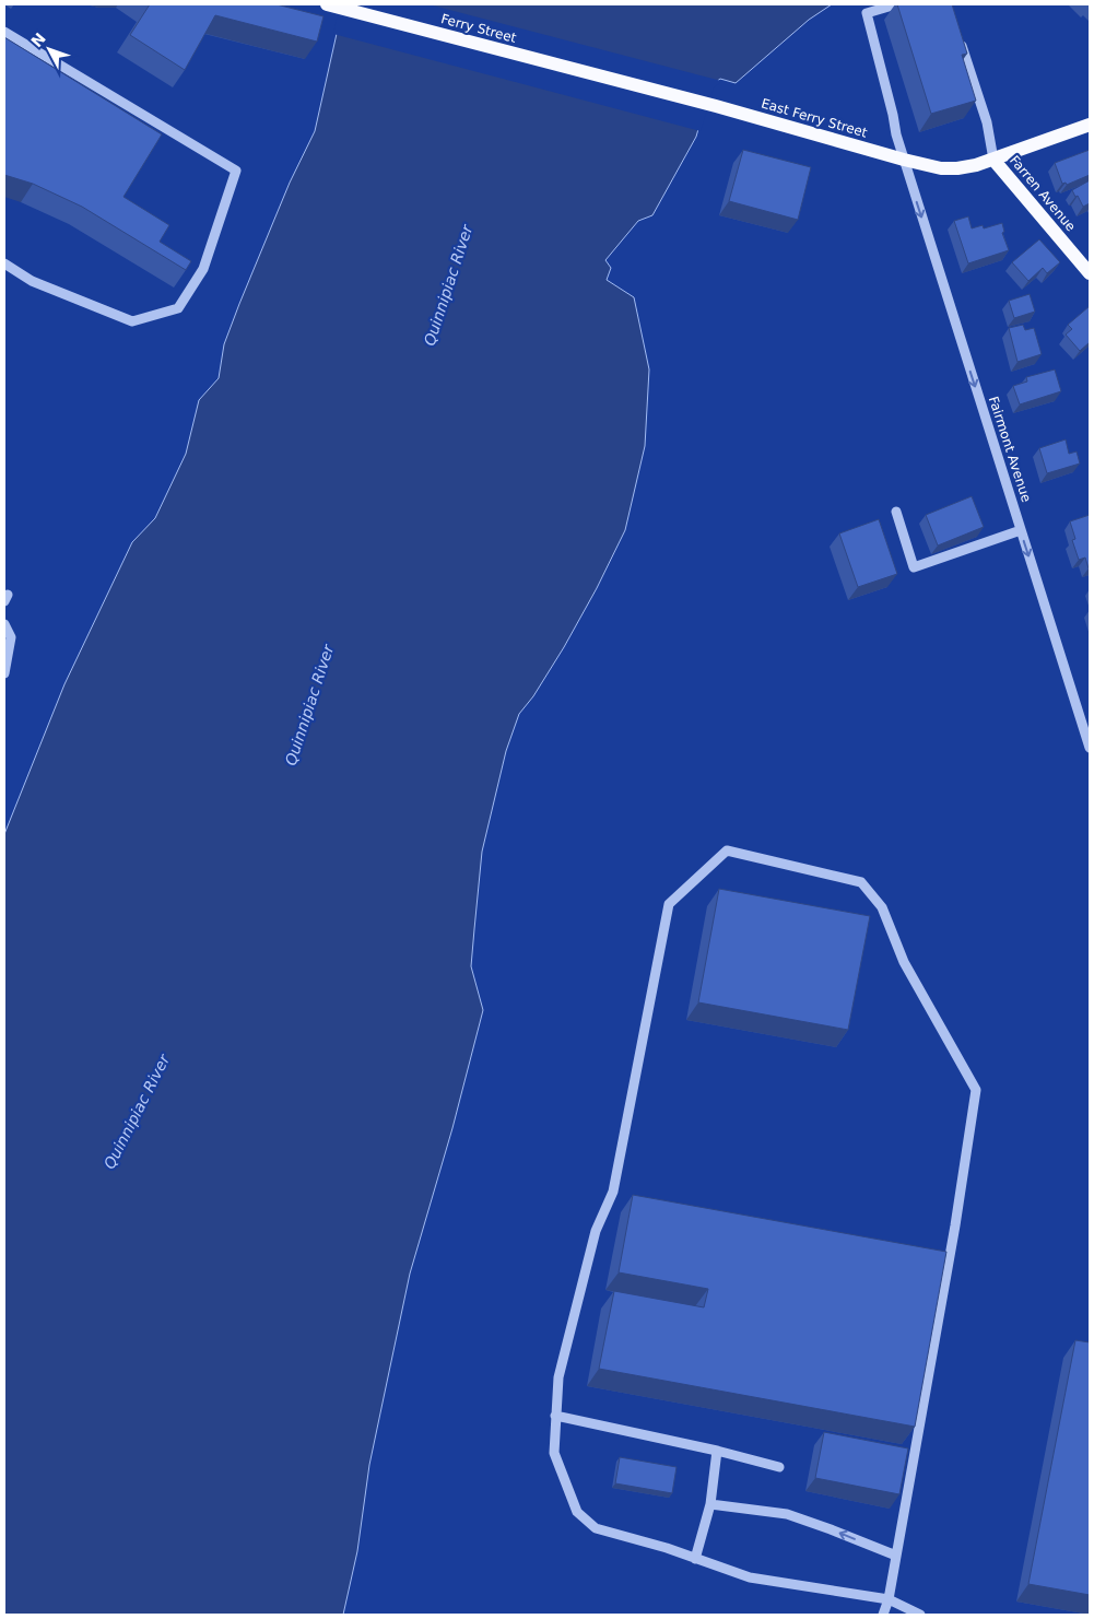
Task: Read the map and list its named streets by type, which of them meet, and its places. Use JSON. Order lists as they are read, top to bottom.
{
  "streets": {
    "main road": ["Ferry Street", "East Ferry Street", "Farren Avenue"],
    "street": ["Fairmont Avenue"]
  },
  "crossings": [
    ["Ferry Street", "East Ferry Street"],
    ["East Ferry Street", "Farren Avenue"],
    ["East Ferry Street", "Fairmont Avenue"]
  ],
  "one_way": ["Fairmont Avenue"],
  "water": ["Quinnipiac River"],
  "north": "top left"
}
